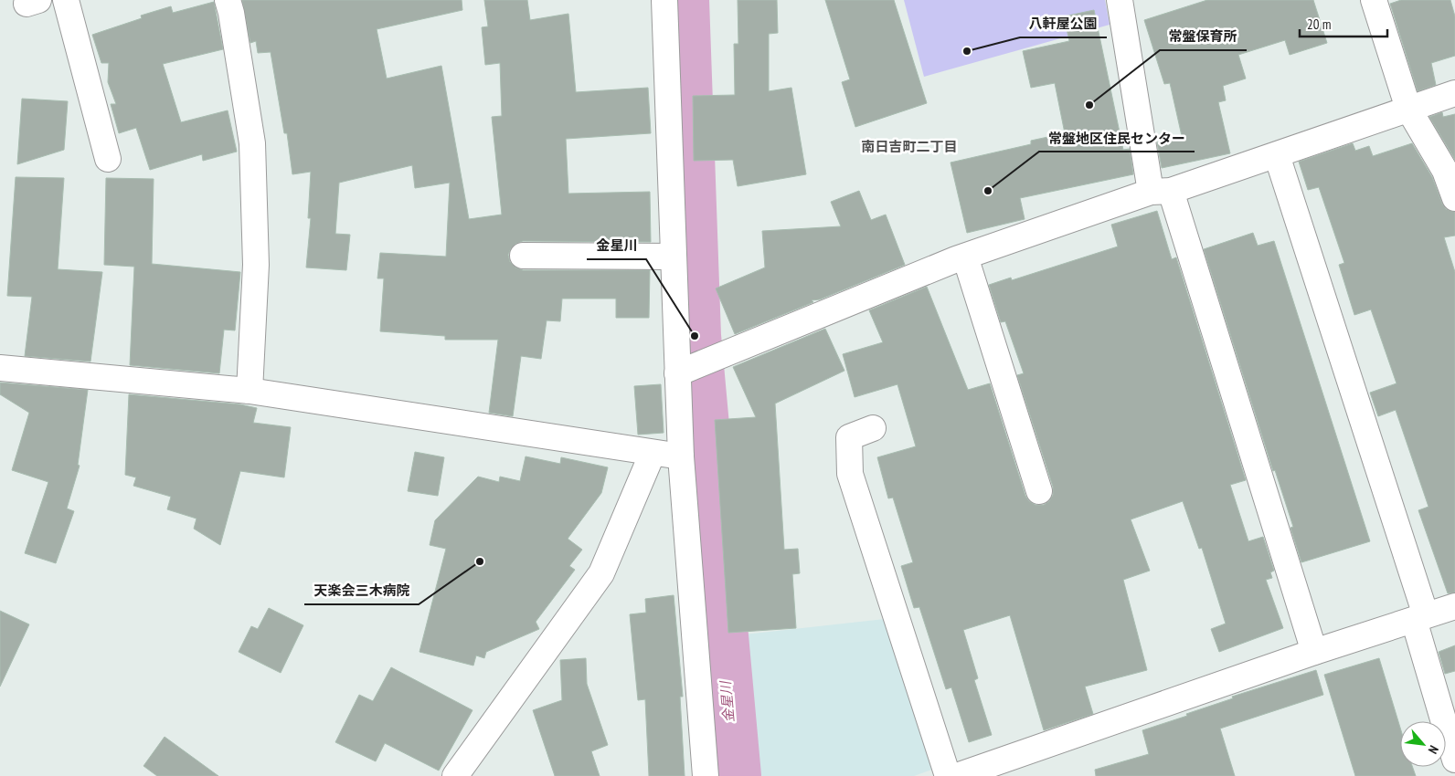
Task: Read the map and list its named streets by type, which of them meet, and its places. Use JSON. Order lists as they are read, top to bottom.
{
  "districts": ["南日吉町二丁目"],
  "water": ["金星川"],
  "places": [
    "八軒屋公園",
    "常盤保育所",
    "常盤地区住民センター",
    "金星川",
    "天楽会三木病院"
  ],
  "scale_bar": "20 m",
  "north": "bottom right"
}
